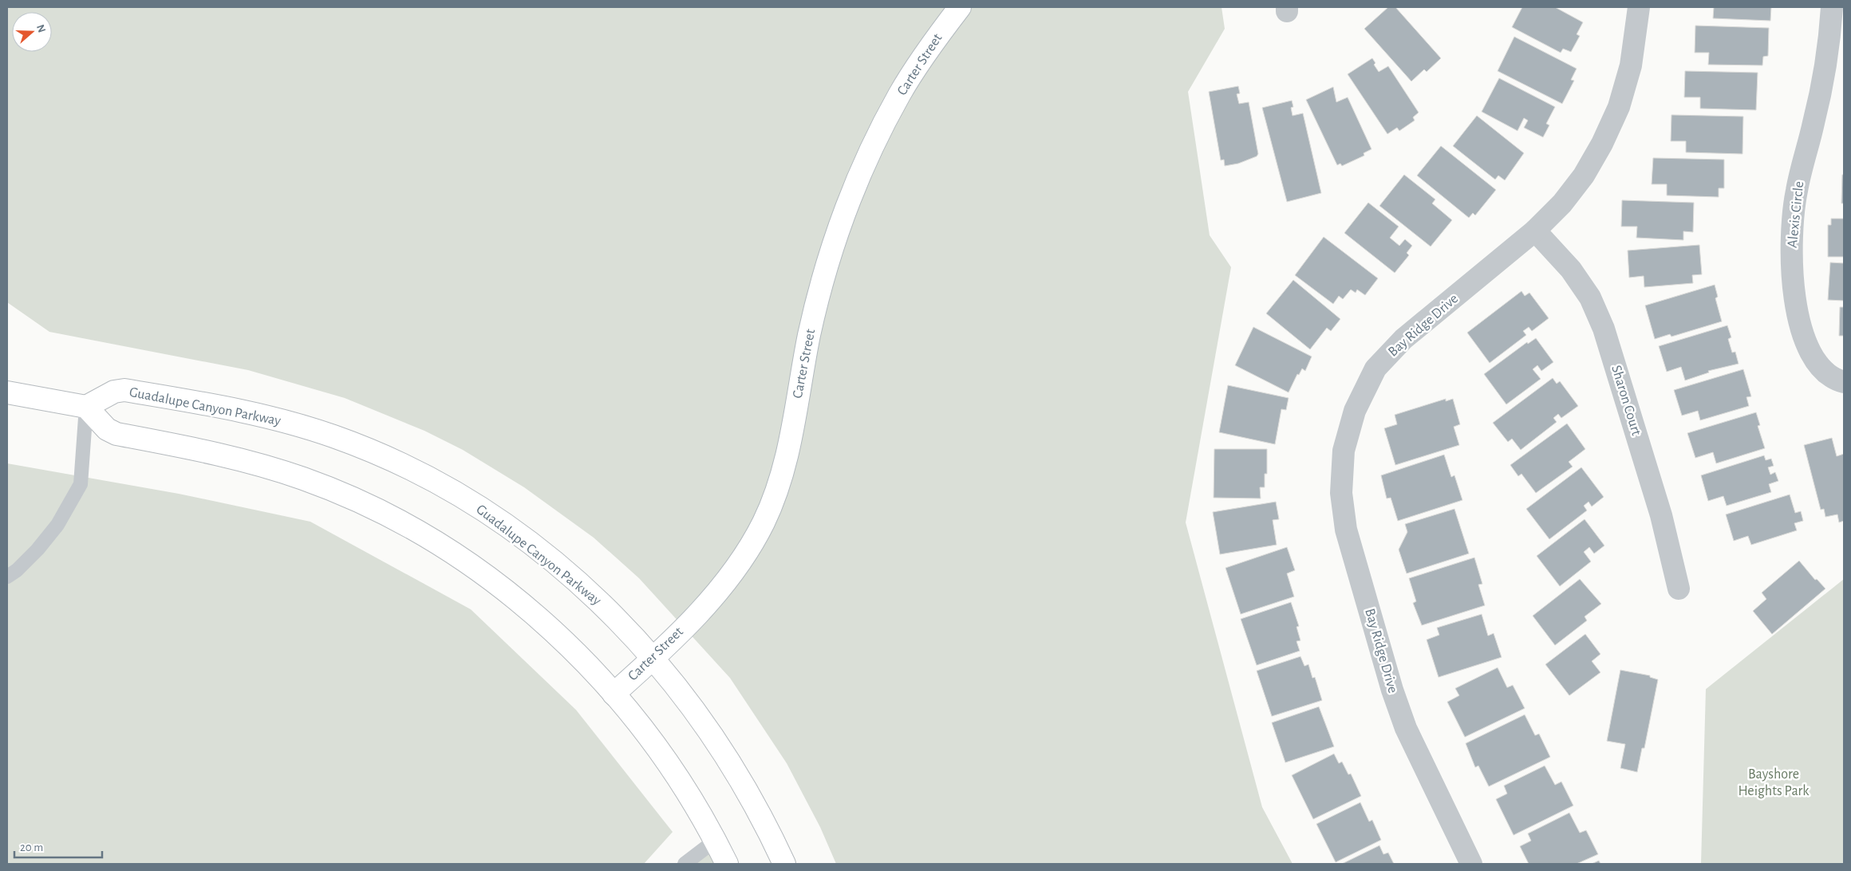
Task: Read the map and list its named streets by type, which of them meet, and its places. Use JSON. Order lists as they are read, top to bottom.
{
  "streets": {
    "main road": ["Carter Street", "Guadalupe Canyon Parkway"],
    "street": ["Alexis Circle", "Bay Ridge Drive", "Sharon Court"]
  },
  "crossings": [
    ["Carter Street", "Guadalupe Canyon Parkway"],
    ["Bay Ridge Drive", "Sharon Court"]
  ],
  "parks": ["Bayshore Heights Park"],
  "scale_bar": "20 m",
  "north": "right"
}
